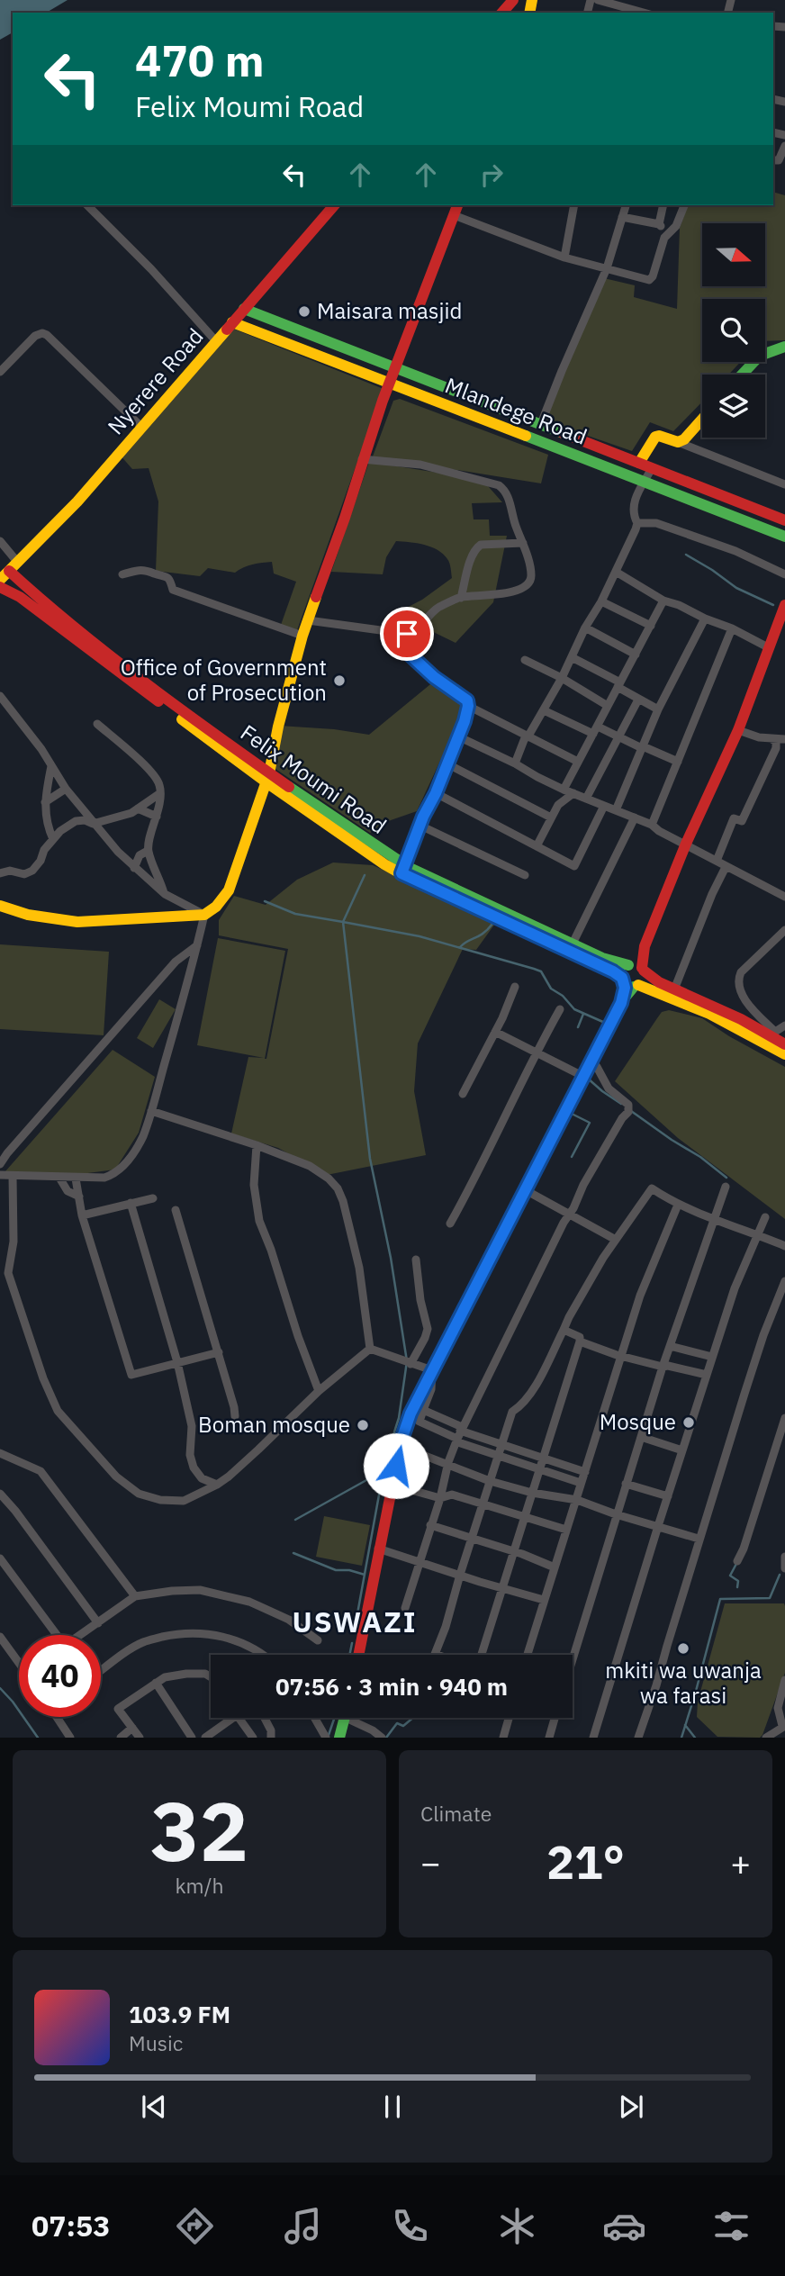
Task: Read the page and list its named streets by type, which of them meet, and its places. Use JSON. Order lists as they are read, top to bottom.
{
  "streets": {
    "main road": ["Nyerere Road", "Mlandege Road", "Felix Moumi Road"]
  },
  "crossings": [
    ["Nyerere Road", "Mlandege Road"],
    ["Nyerere Road", "Felix Moumi Road"]
  ],
  "districts": ["USWAZI"],
  "places": [
    "Maisara masjid",
    "Office of Government of Prosecution",
    "Mosque",
    "Boman mosque",
    "mkiti wa uwanja wa farasi"
  ],
  "north": "right",
  "page": {
    "turn": ["470 m", "Felix Moumi Road"],
    "limit": "40",
    "trip": "07:56 · 3 min · 940 m",
    "tile": [
      ["32", "km/h"],
      "Climate"
    ],
    "heat": ["−", "21°", "+"],
    "song": ["103.9 FM", "Music"],
    "tabs": "07:53"
  }
}
